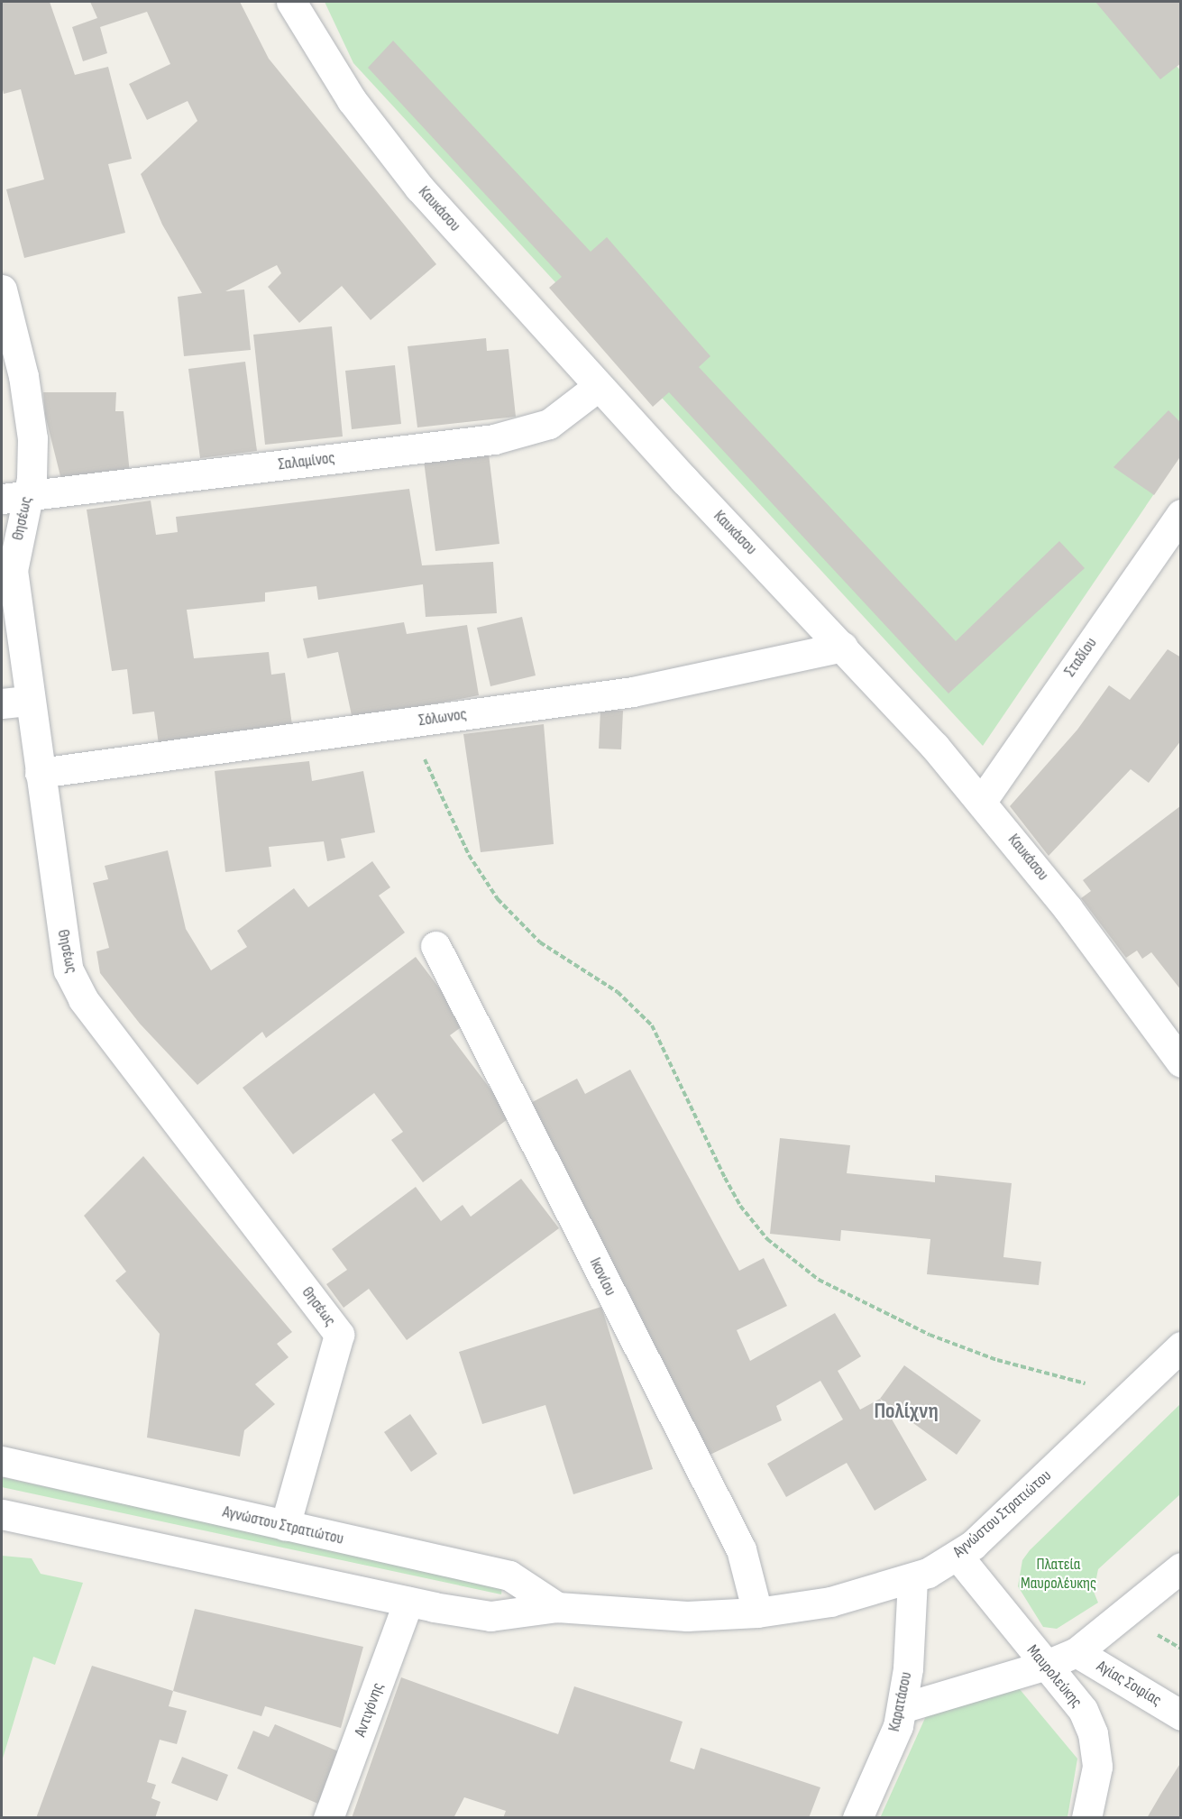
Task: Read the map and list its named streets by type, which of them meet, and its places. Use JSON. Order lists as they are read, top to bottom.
{
  "streets": {
    "street": [
      "Καυκάσου",
      "Σαλαμίνος",
      "Θησέως",
      "Σταδίου",
      "Σόλωνος",
      "Ικονίου",
      "Αγνώστου Στρατιώτου",
      "Μαυρολεύκης",
      "Αγίας Σοφίας",
      "Καρατάσου",
      "Αντιγόνης"
    ]
  },
  "crossings": [
    ["Καυκάσου", "Σαλαμίνος"],
    ["Καυκάσου", "Σταδίου"],
    ["Καυκάσου", "Σόλωνος"],
    ["Σαλαμίνος", "Θησέως"],
    ["Θησέως", "Σόλωνος"],
    ["Θησέως", "Αγνώστου Στρατιώτου"],
    ["Ικονίου", "Αγνώστου Στρατιώτου"],
    ["Αγνώστου Στρατιώτου", "Μαυρολεύκης"],
    ["Αγνώστου Στρατιώτου", "Καρατάσου"],
    ["Αγνώστου Στρατιώτου", "Αντιγόνης"]
  ],
  "districts": ["Πολίχνη"],
  "parks": ["Πλατεία Μαυρολέυκης"]
}
